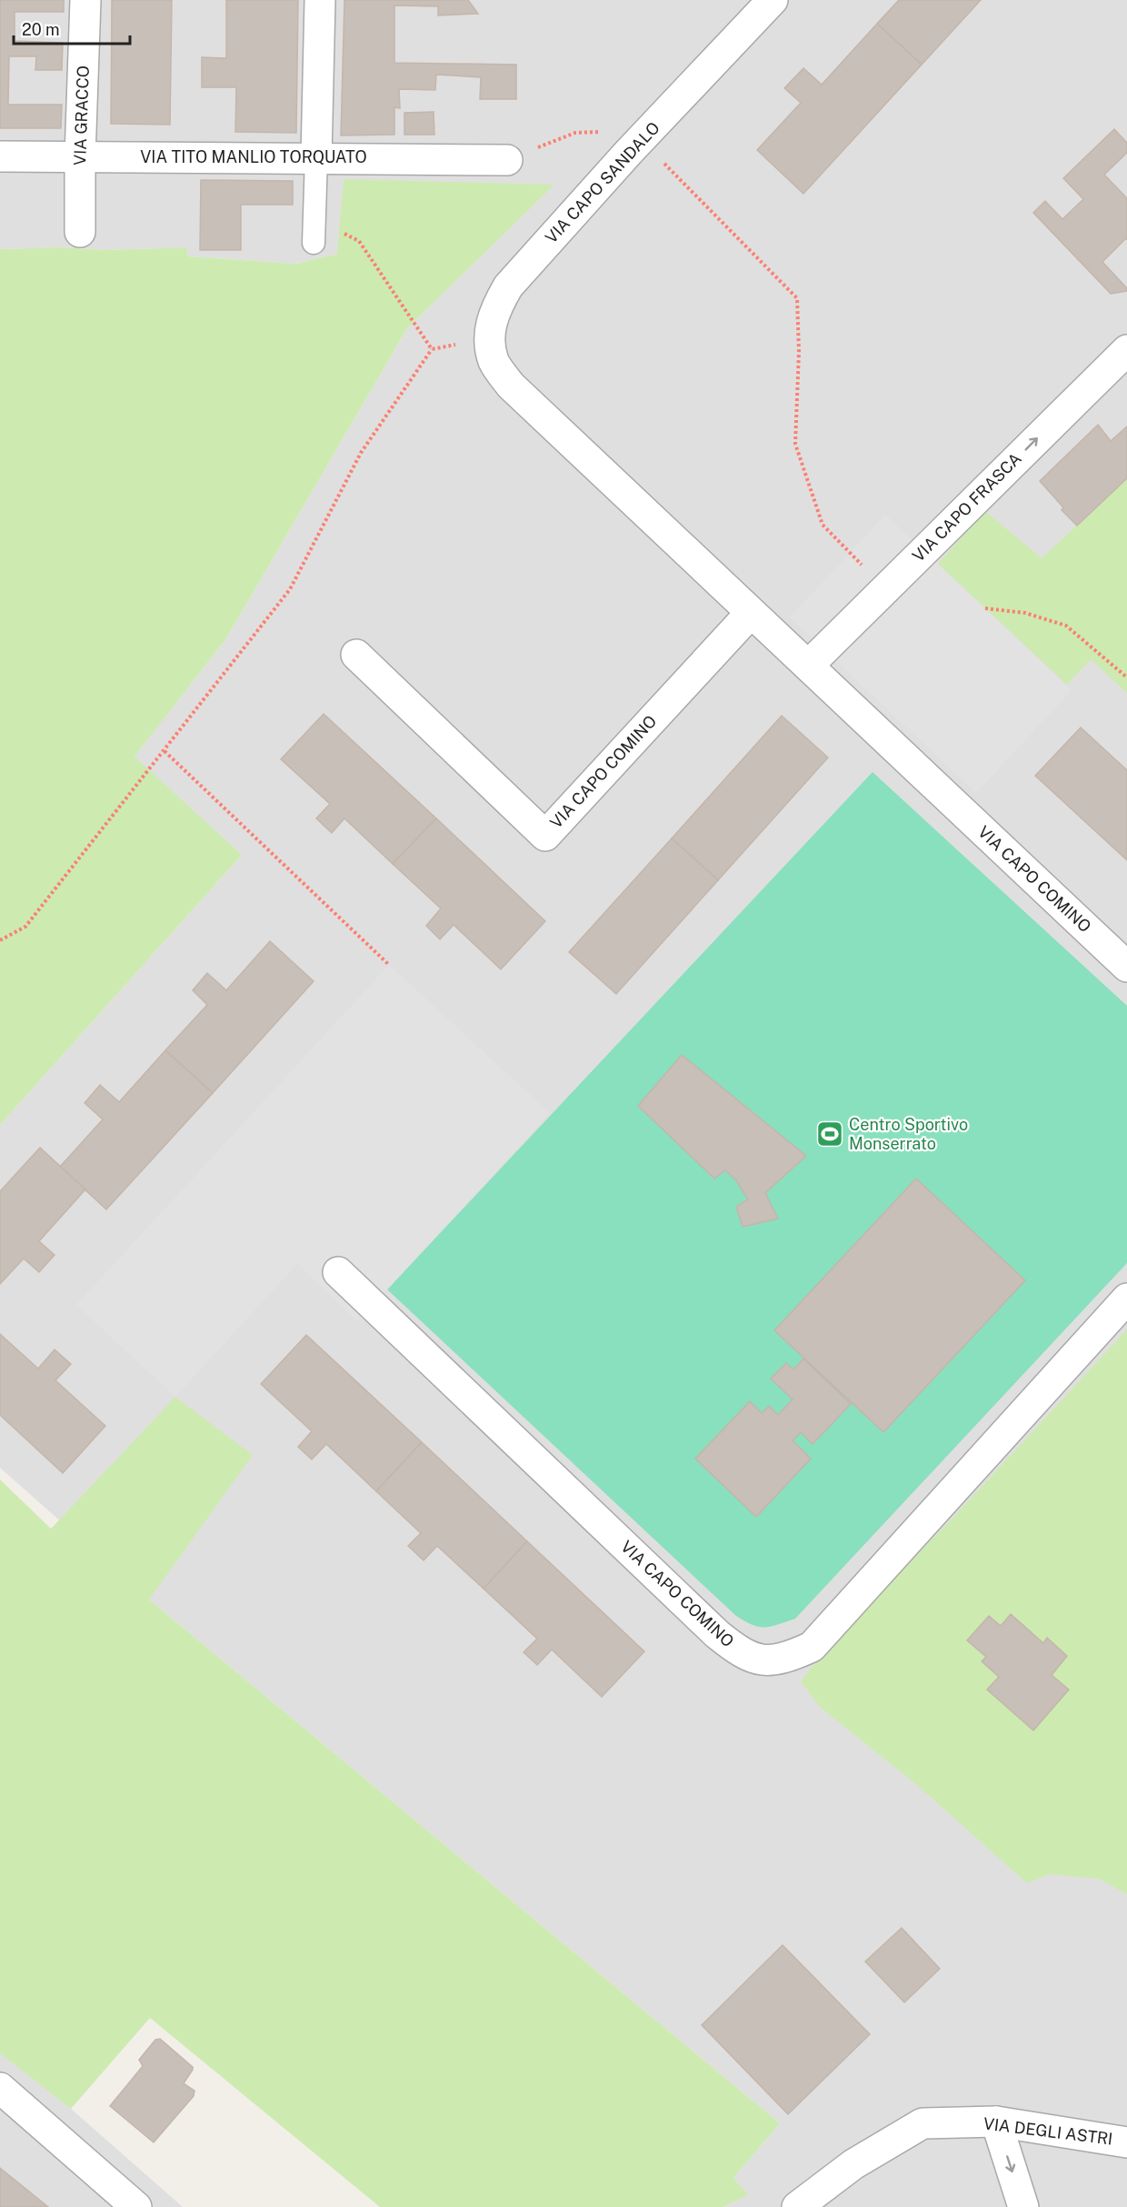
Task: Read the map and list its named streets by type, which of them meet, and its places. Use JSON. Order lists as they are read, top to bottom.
{
  "streets": {
    "street": [
      "VIA GRACCO",
      "VIA TITO MANLIO TORQUATO",
      "VIA CAPO SANDALO",
      "VIA CAPO FRASCA",
      "VIA CAPO COMINO",
      "VIA DEGLI ASTRI"
    ]
  },
  "crossings": [
    ["VIA GRACCO", "VIA TITO MANLIO TORQUATO"],
    ["VIA CAPO SANDALO", "VIA CAPO COMINO"],
    ["VIA CAPO FRASCA", "VIA CAPO COMINO"]
  ],
  "one_way": ["VIA CAPO FRASCA"],
  "places": {
    "sports": ["Centro Sportivo Monserrato"]
  },
  "scale_bar": "20 m"
}
